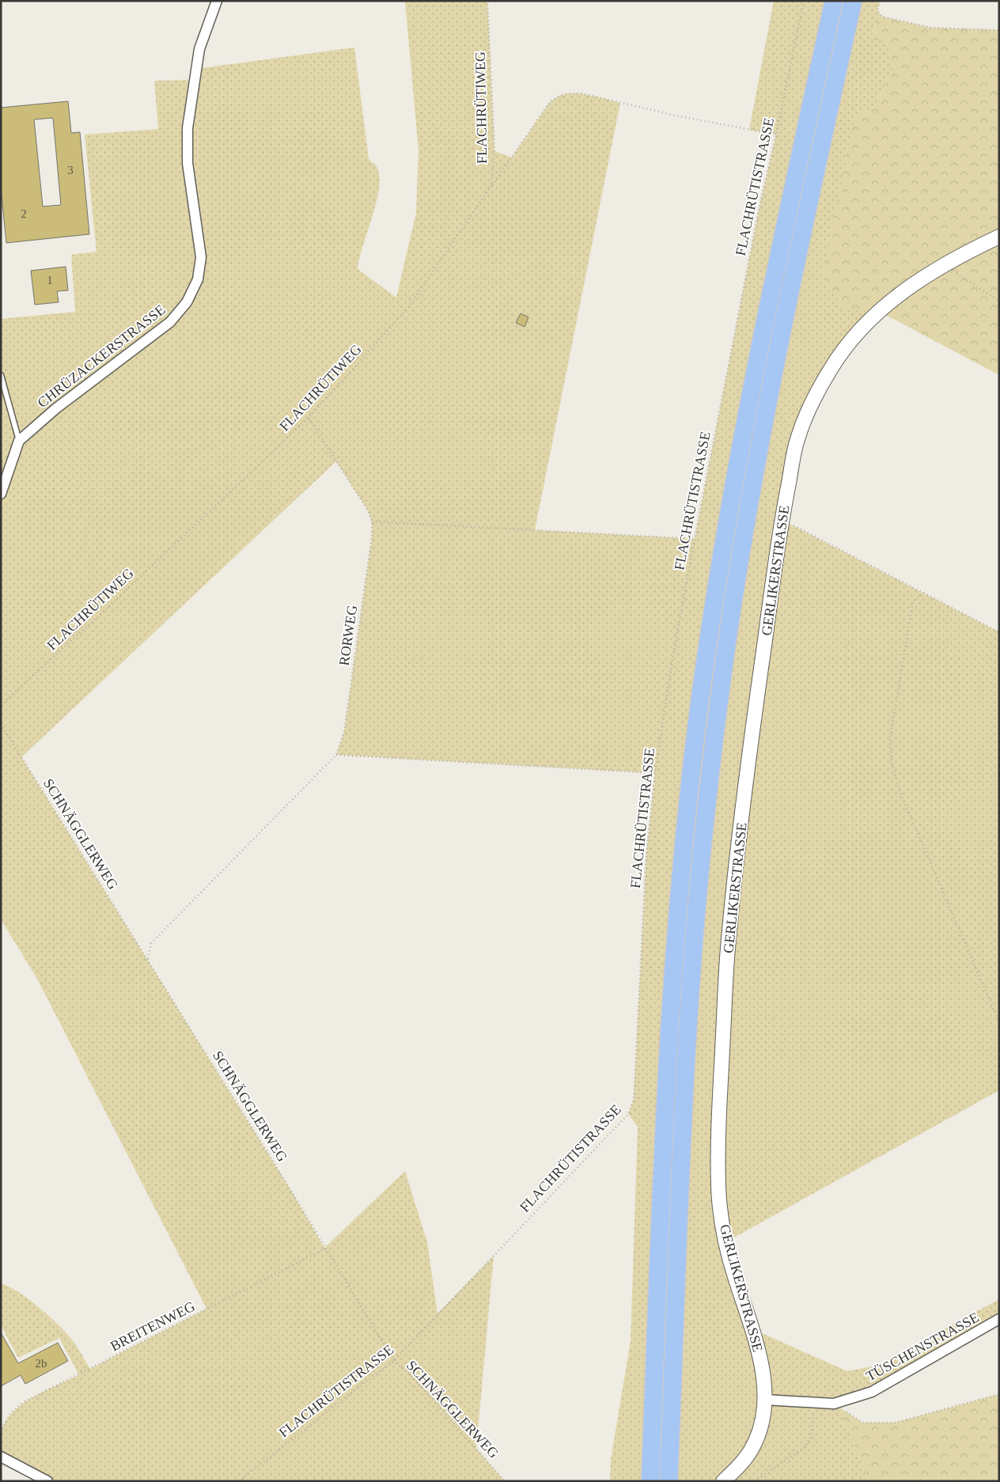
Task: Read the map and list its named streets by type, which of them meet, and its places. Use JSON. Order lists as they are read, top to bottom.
{
  "streets": {
    "street": ["CHRÜZACKERSTRASSE", "GERLIKERSTRASSE", "TÜSCHENSTRASSE"],
    "path": [
      "FLACHRÜTIWEG",
      "FLACHRÜTISTRASSE",
      "RORWEG",
      "SCHNÄGGLERWEG",
      "BREITENWEG"
    ]
  },
  "crossings": [
    ["FLACHRÜTISTRASSE", "SCHNÄGGLERWEG"],
    ["GERLIKERSTRASSE", "TÜSCHENSTRASSE"],
    ["SCHNÄGGLERWEG", "BREITENWEG"]
  ],
  "house_numbers": [
    "3",
    "2",
    "1",
    "2b"
  ]
}
